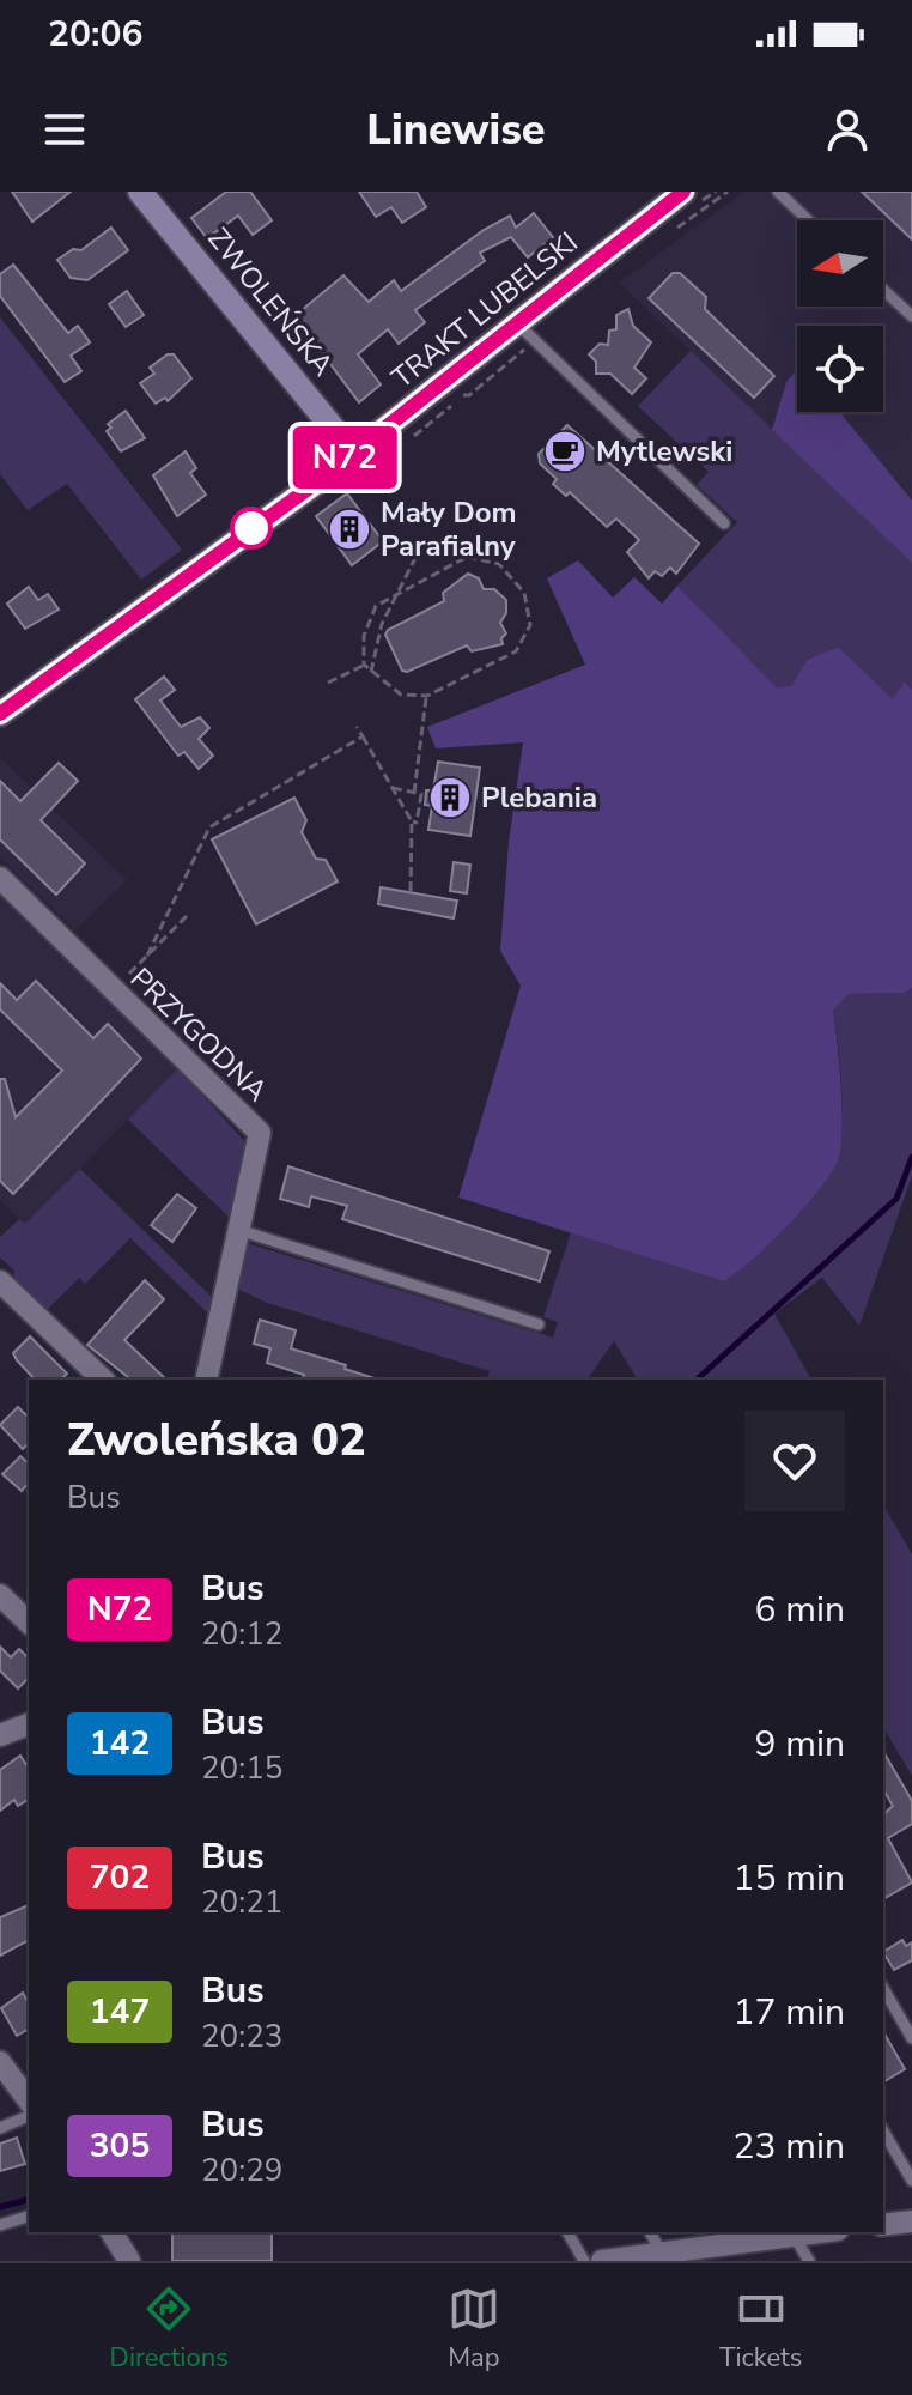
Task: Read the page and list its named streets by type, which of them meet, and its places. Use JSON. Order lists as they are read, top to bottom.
{
  "streets": {
    "street": ["ZWOLEŃSKA", "TRAKT LUBELSKI", "PRZYGODNA"]
  },
  "crossings": [
    ["ZWOLEŃSKA", "TRAKT LUBELSKI"]
  ],
  "places": {
    "cafe": ["Mytlewski"],
    "building": ["Mały Dom Parafialny", "Plebania"]
  },
  "lines": ["bus line N72"],
  "north": "left",
  "page": {
    "status": "20:06",
    "header": "Linewise",
    "on_map": "N72",
    "heading": ["Zwoleńska 02", "Bus"],
    "list": [
      {
        "mark": "N72",
        "name": "Bus",
        "note": "20:12",
        "value": "6 min"
      },
      {
        "mark": "142",
        "name": "Bus",
        "note": "20:15",
        "value": "9 min"
      },
      {
        "mark": "702",
        "name": "Bus",
        "note": "20:21",
        "value": "15 min"
      },
      {
        "mark": "147",
        "name": "Bus",
        "note": "20:23",
        "value": "17 min"
      },
      {
        "mark": "305",
        "name": "Bus",
        "note": "20:29",
        "value": "23 min"
      }
    ],
    "tabs": ["Directions", "Map", "Tickets"]
  }
}
